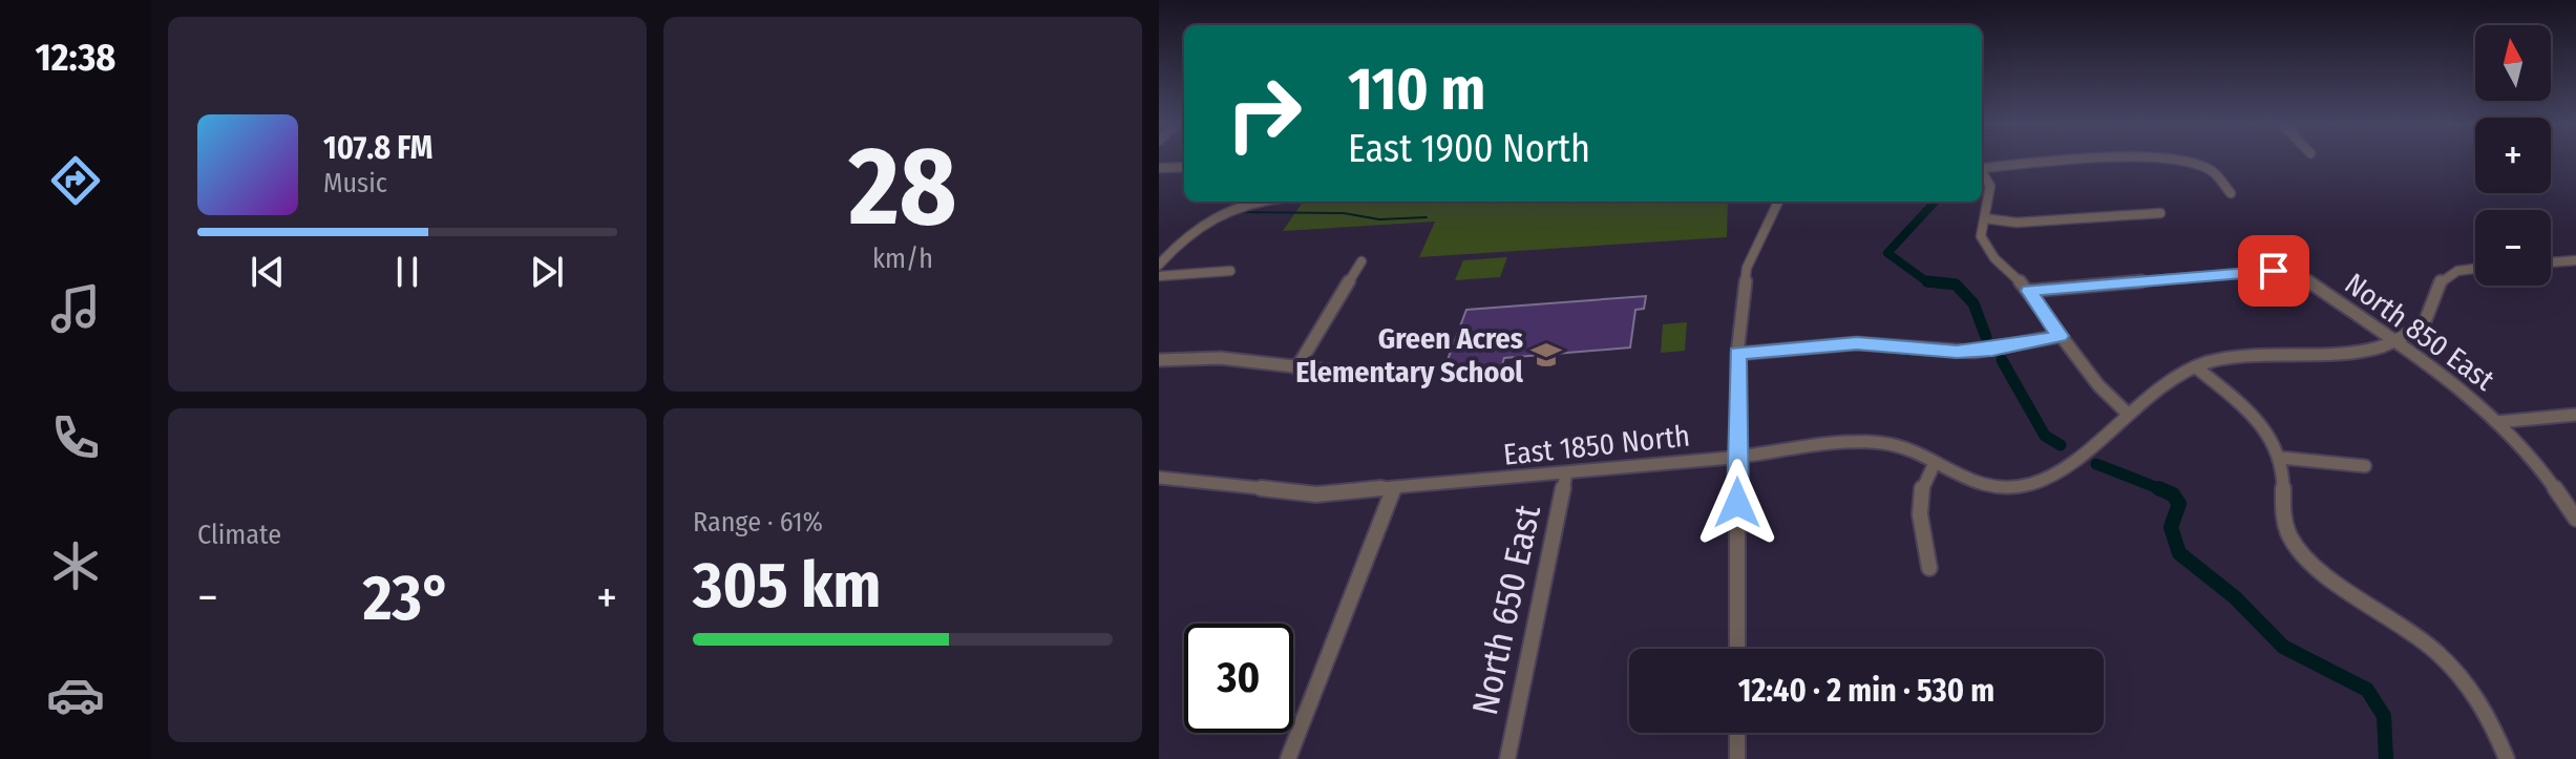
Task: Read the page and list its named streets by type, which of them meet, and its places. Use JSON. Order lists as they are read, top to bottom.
{
  "streets": {
    "street": ["North 850 East", "East 1850 North", "North 650 East"]
  },
  "crossings": [
    ["North 850 East", "East 1850 North"],
    ["East 1850 North", "North 650 East"]
  ],
  "places": {
    "school or university": ["Green Acres Elementary School"]
  },
  "north": "top",
  "page": {
    "tabs": "12:38",
    "tile": [
      ["28", "km/h"],
      "Climate",
      ["Range · 61%", "305 km"]
    ],
    "map_buttons": ["+", "−"],
    "turn": ["110 m", "East 1900 North"],
    "song": ["107.8 FM", "Music"],
    "heat": ["−", "23°", "+"],
    "limit": "30",
    "trip": "12:40 · 2 min · 530 m"
  }
}
